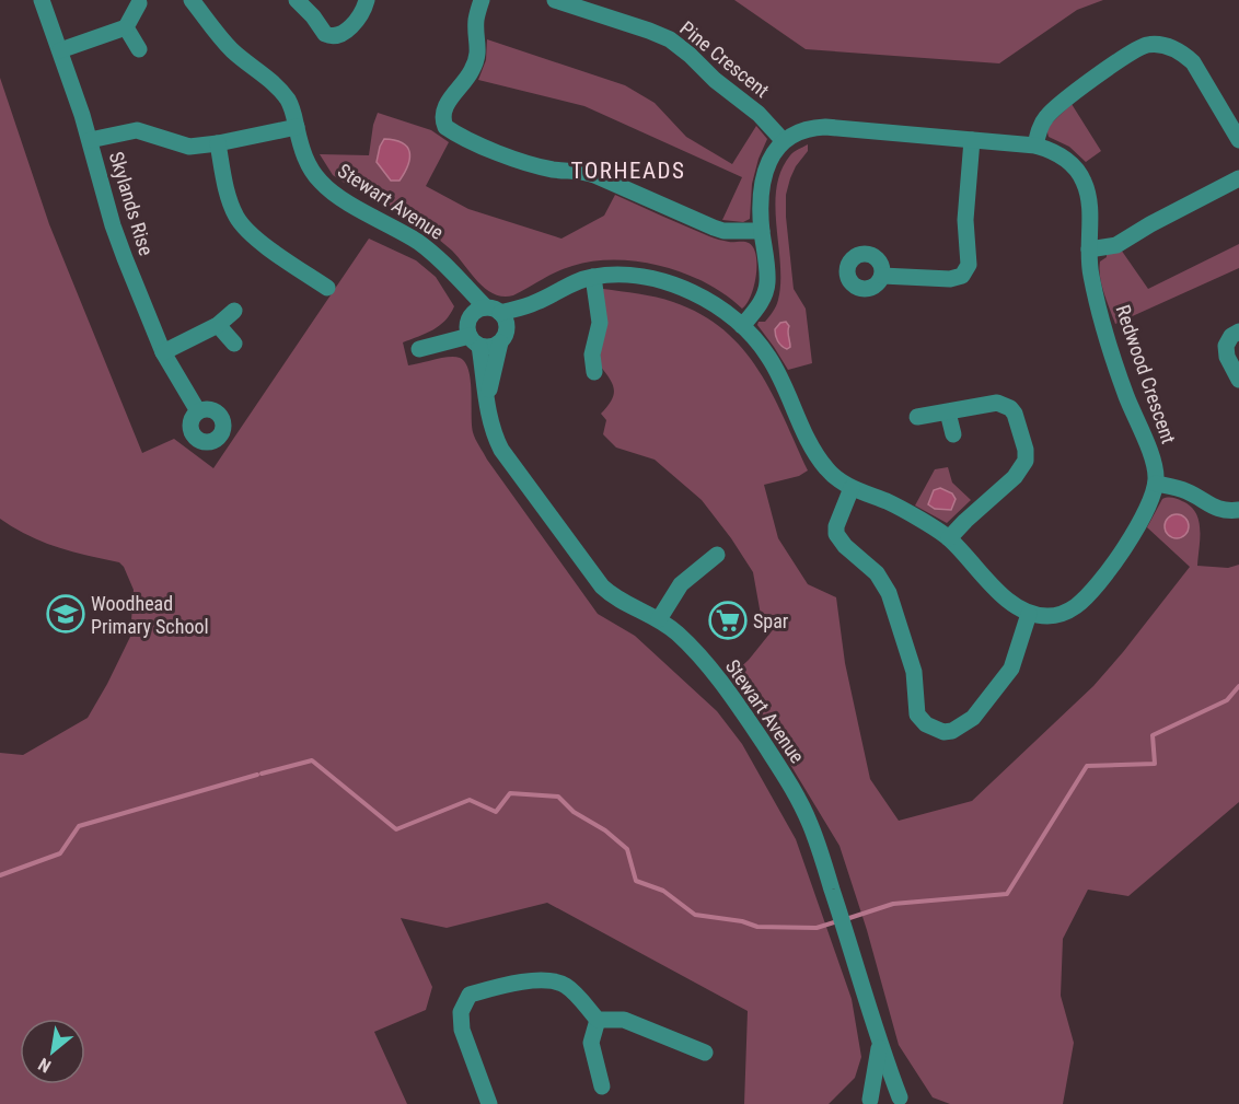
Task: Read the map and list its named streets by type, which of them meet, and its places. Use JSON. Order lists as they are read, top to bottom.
{
  "streets": {
    "street": [
      "Pine Crescent",
      "Stewart Avenue",
      "Skylands Rise",
      "Redwood Crescent"
    ]
  },
  "crossings": [
    ["Pine Crescent", "Redwood Crescent"]
  ],
  "districts": ["TORHEADS"],
  "places": {
    "school or university": ["Woodhead Primary School"],
    "supermarket": ["Spar"]
  },
  "north": "bottom left"
}
